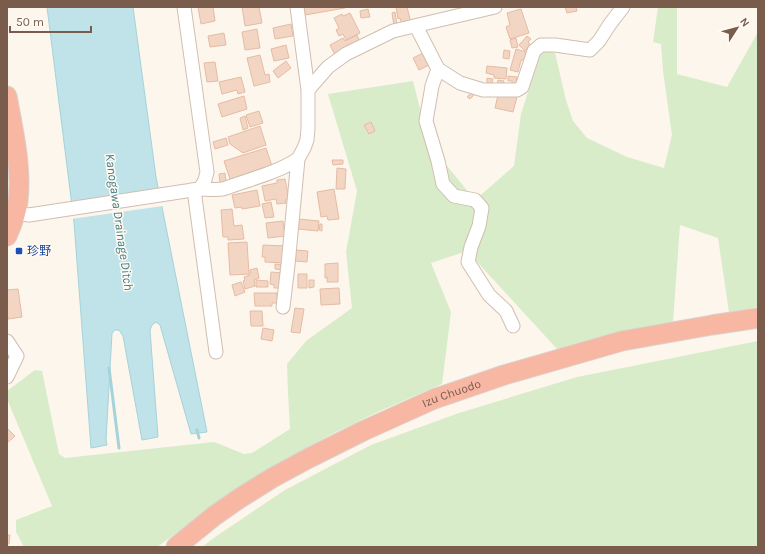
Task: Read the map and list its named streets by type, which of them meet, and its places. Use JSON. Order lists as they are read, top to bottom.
{
  "streets": {
    "highway": ["Izu Chuodo"]
  },
  "water": ["Kanogawa Drainage Ditch"],
  "places": {
    "transit": ["珍野"]
  },
  "scale_bar": "50 m",
  "north": "top right"
}
